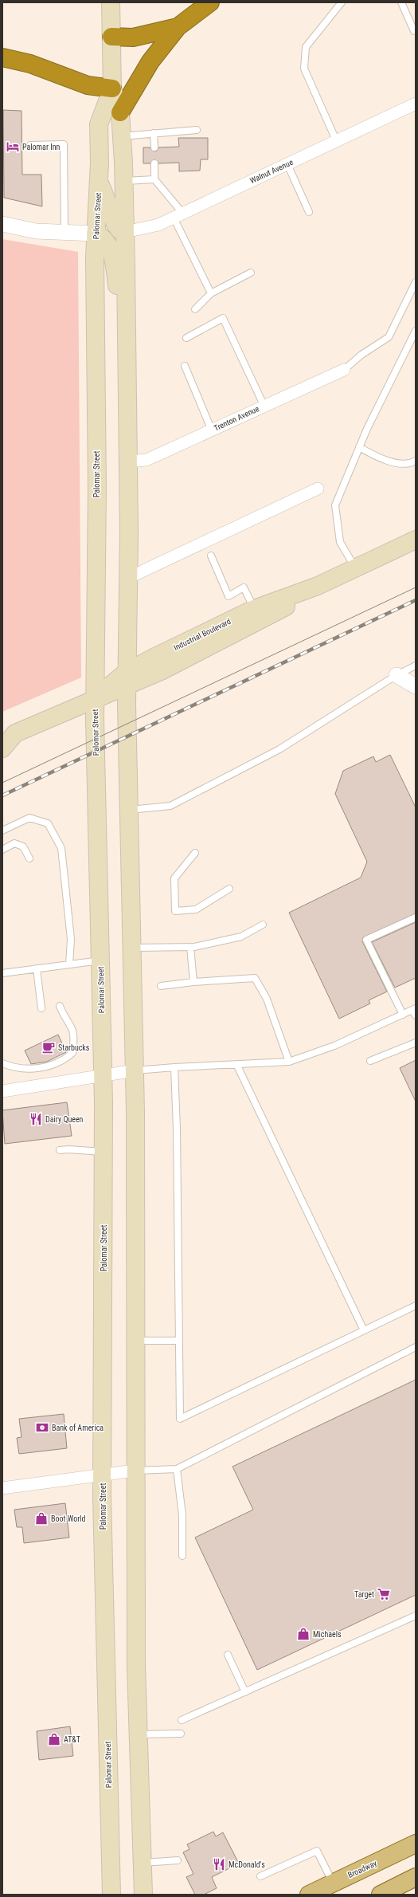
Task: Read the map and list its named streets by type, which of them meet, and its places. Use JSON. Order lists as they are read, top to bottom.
{
  "streets": {
    "main road": ["Palomar Street", "Industrial Boulevard", "Broadway"],
    "street": ["Walnut Avenue", "Trenton Avenue"]
  },
  "crossings": [
    ["Walnut Avenue", "Palomar Street"],
    ["Palomar Street", "Trenton Avenue"],
    ["Palomar Street", "Industrial Boulevard"]
  ],
  "places": {
    "hotel": ["Palomar Inn"],
    "cafe": ["Starbucks"],
    "restaurant": ["Dairy Queen", "McDonald's"],
    "bank": ["Bank of America"],
    "shop": ["Boot World", "Michaels", "AT&T"],
    "supermarket": ["Target"]
  }
}
